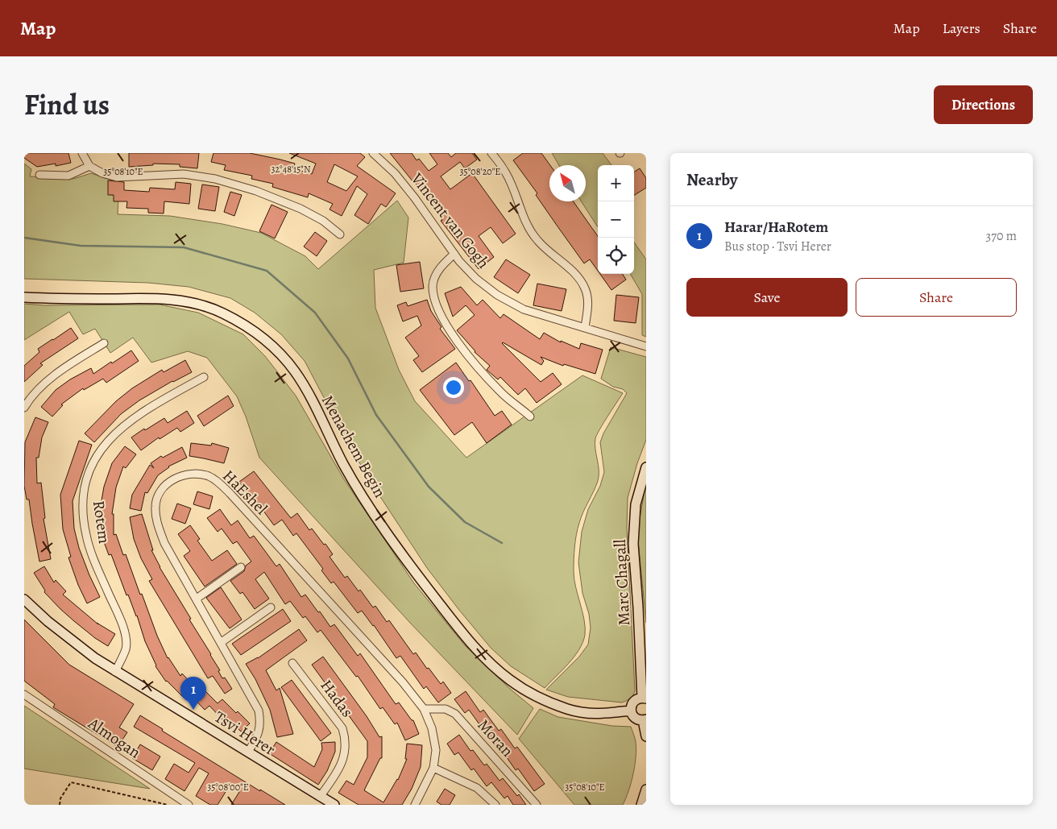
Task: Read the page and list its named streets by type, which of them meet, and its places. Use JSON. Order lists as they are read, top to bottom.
{
  "streets": {
    "street": [
      "Vincent van Gogh",
      "Menachem Begin",
      "HaEshel",
      "Rotem",
      "Marc Chagall",
      "Hadas",
      "Tsvi Herer",
      "Almogan",
      "Moran"
    ]
  },
  "crossings": [
    ["HaEshel", "Tsvi Herer"],
    ["HaEshel", "Moran"],
    ["Rotem", "Tsvi Herer"],
    ["Hadas", "Tsvi Herer"]
  ],
  "north": "top left",
  "page": {
    "header": "Map",
    "nav": ["Map", "Layers", "Share"],
    "title": "Find us",
    "buttons": [
      "Directions",
      ["Save", "Share"]
    ],
    "heading": "Nearby",
    "map_buttons": ["+", "−"],
    "list": [
      {
        "mark": "1",
        "name": "Harar/HaRotem",
        "note": "Bus stop · Tsvi Herer",
        "value": "370 m"
      }
    ],
    "pins": "1"
  },
  "coordinates": [
    "32°48'15\"N",
    "35°08'10\"E",
    "35°08'20\"E",
    "35°08'00\"E"
  ]
}
